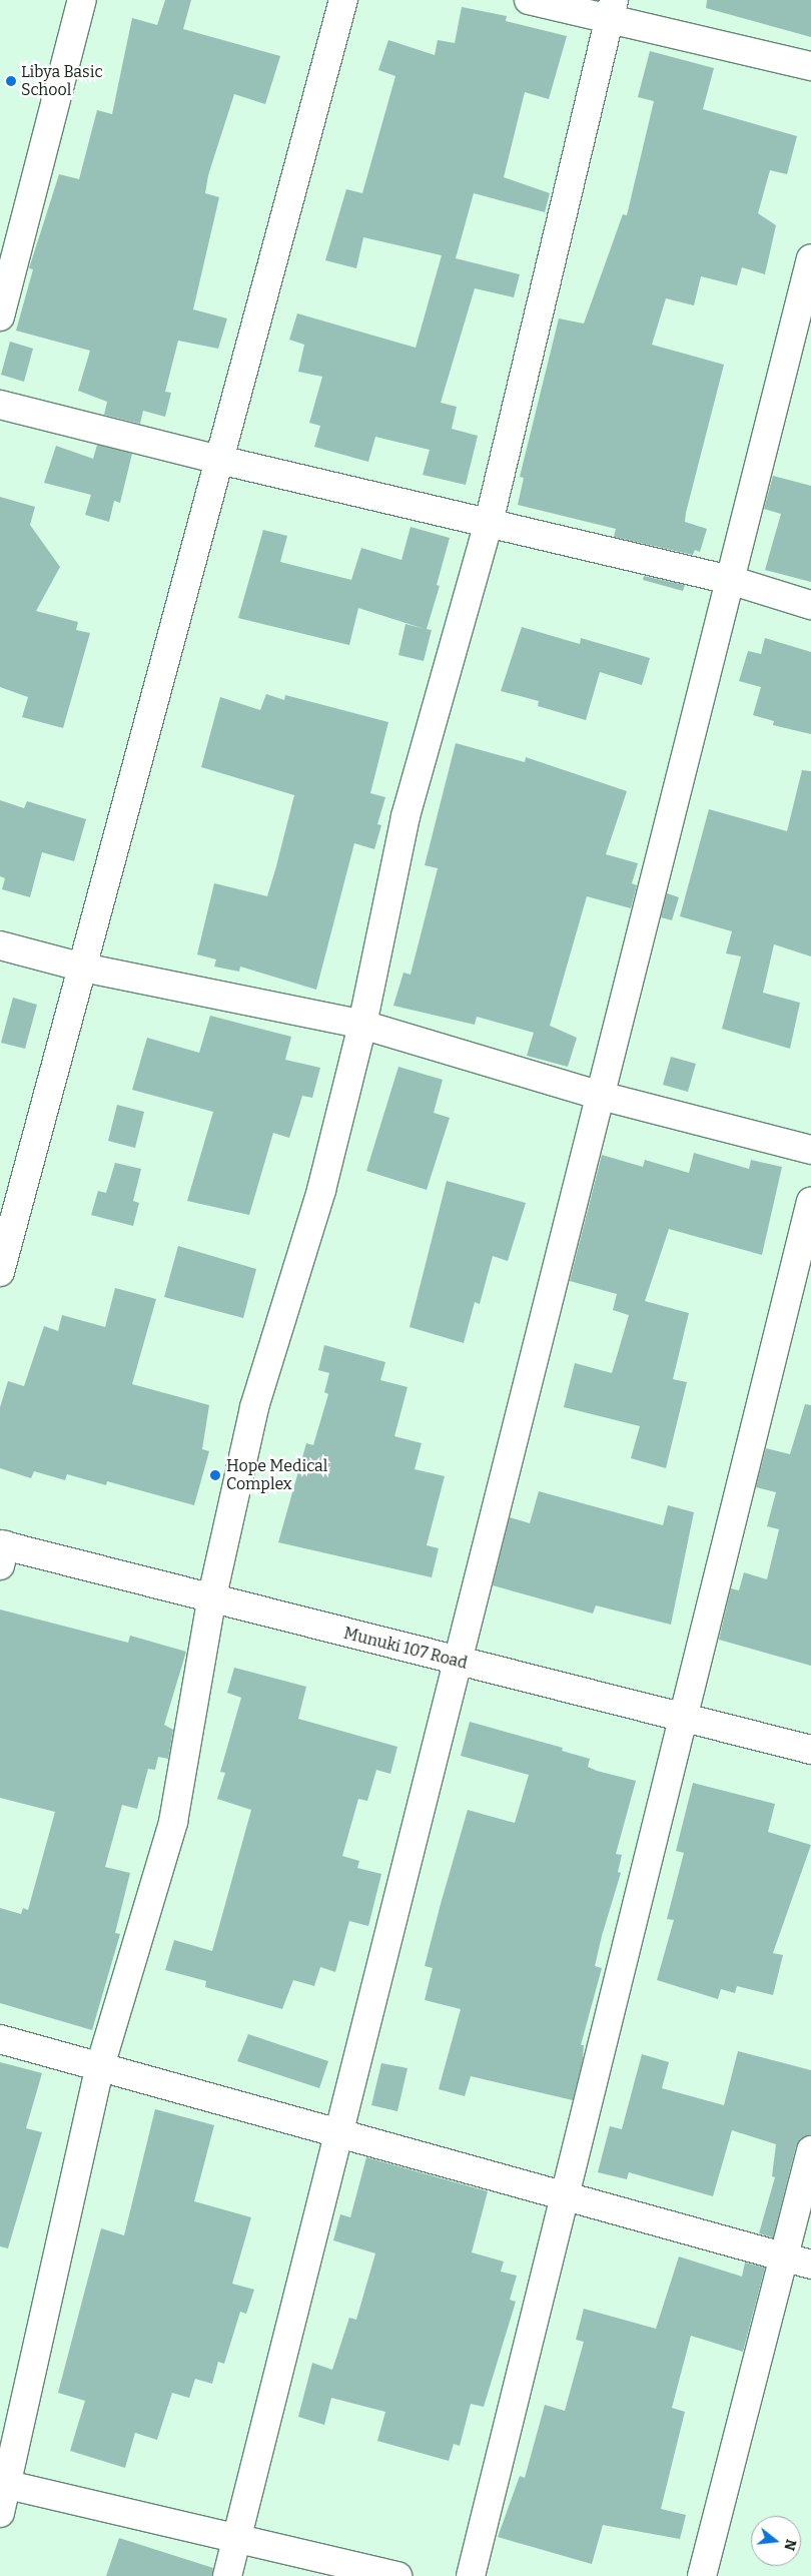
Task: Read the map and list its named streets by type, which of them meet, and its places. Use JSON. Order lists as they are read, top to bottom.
{
  "streets": {
    "street": ["Munuki 107 Road"]
  },
  "places": ["Libya Basic School", "Hope Medical Complex"],
  "north": "right"
}
